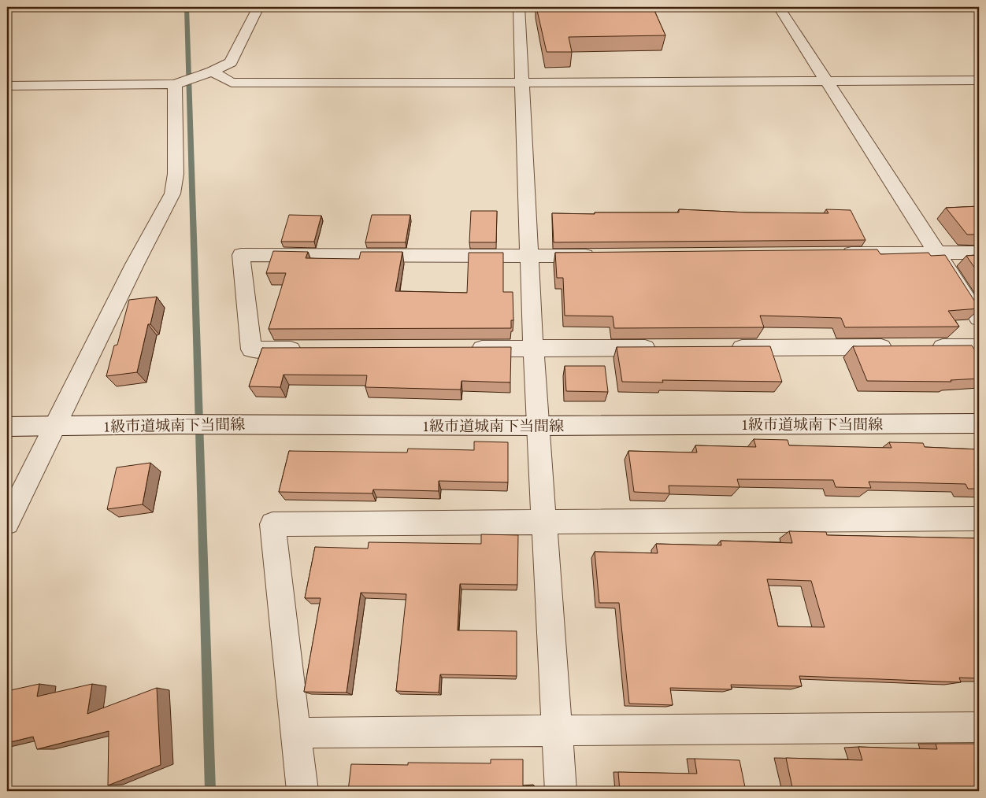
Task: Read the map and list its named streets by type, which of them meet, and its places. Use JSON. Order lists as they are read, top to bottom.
{
  "streets": {
    "street": ["1級市道城南下当間線"]
  }
}
